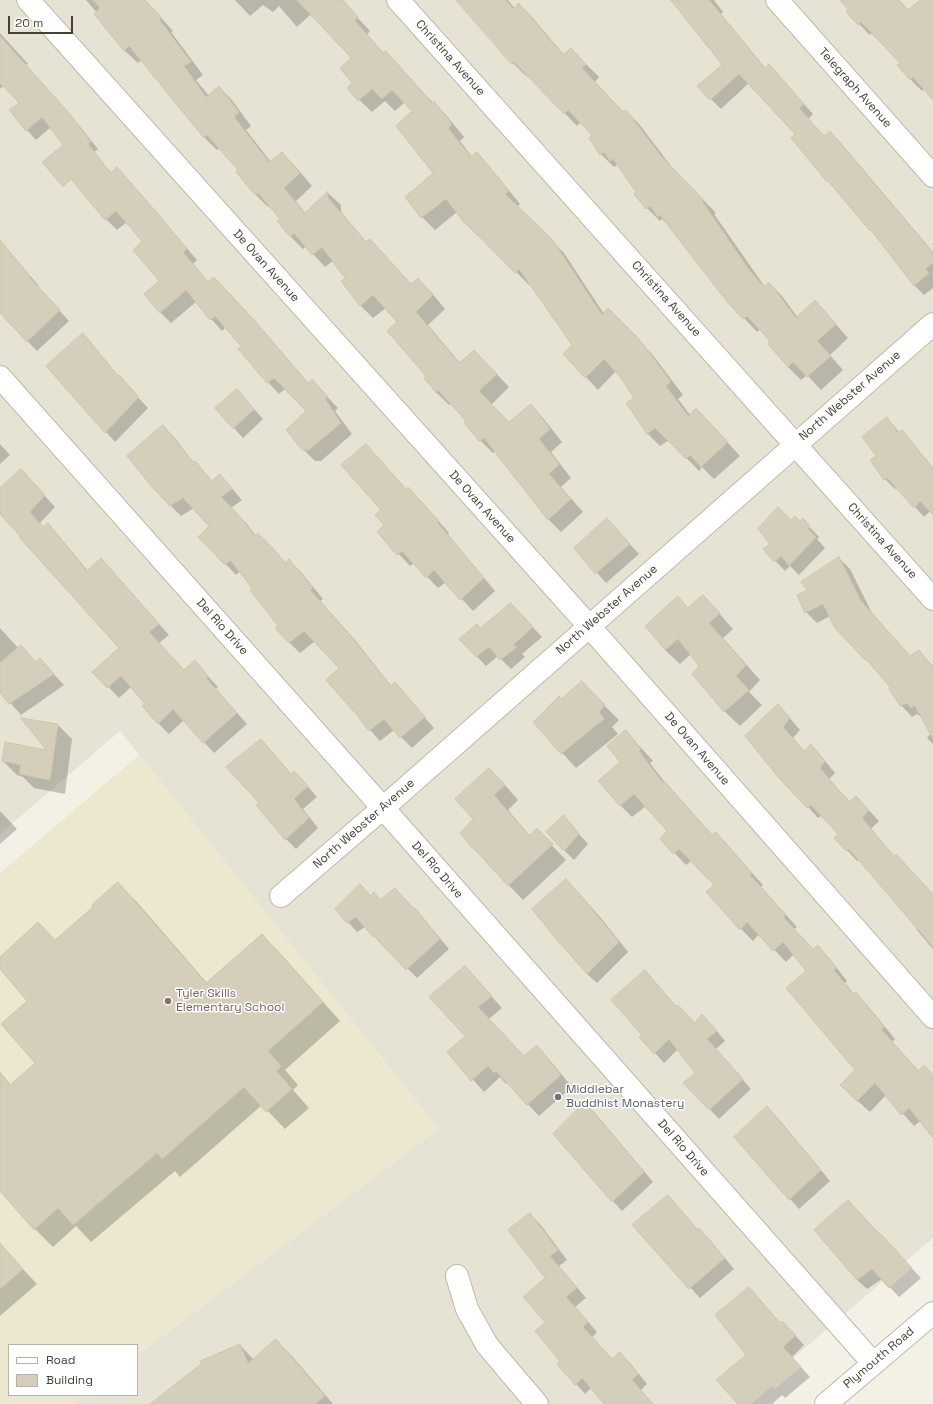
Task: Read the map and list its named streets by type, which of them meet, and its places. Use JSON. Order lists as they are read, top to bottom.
{
  "streets": {
    "street": [
      "Christina Avenue",
      "Telegraph Avenue",
      "De Ovan Avenue",
      "North Webster Avenue",
      "Del Rio Drive",
      "Plymouth Road"
    ]
  },
  "crossings": [
    ["Christina Avenue", "North Webster Avenue"],
    ["De Ovan Avenue", "North Webster Avenue"],
    ["North Webster Avenue", "Del Rio Drive"],
    ["Del Rio Drive", "Plymouth Road"]
  ],
  "places": ["Tyler Skills Elementary School", "Middlebar Buddhist Monastery"],
  "legend": ["Road", "Building"],
  "scale_bar": "20 m"
}
